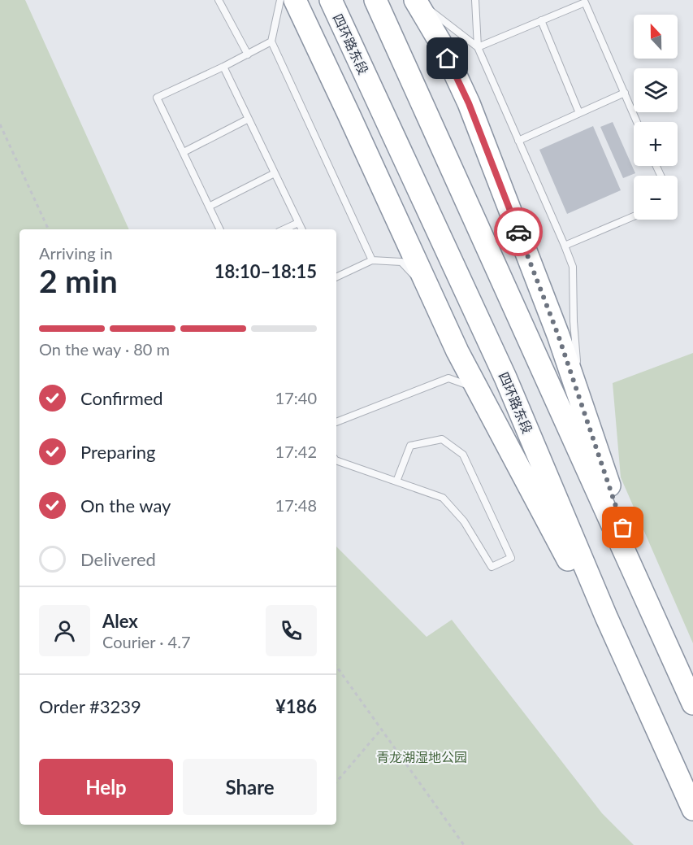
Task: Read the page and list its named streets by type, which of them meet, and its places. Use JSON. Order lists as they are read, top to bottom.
{
  "streets": {
    "highway": ["四环路东段"]
  },
  "parks": ["青龙湖湿地公园"],
  "north": "top",
  "page": {
    "map_buttons": ["+", "−"],
    "heading": ["2 min", "Arriving in", "18:10–18:15"],
    "panel": [
      "Alex",
      "Courier · 4.7",
      "Order #3239",
      "¥186"
    ],
    "bar": "On the way · 80 m",
    "list": [
      ["Confirmed", "17:40"],
      ["Preparing", "17:42"],
      ["On the way", "17:48"],
      "Delivered"
    ],
    "buttons": ["Help", "Share"]
  }
}
